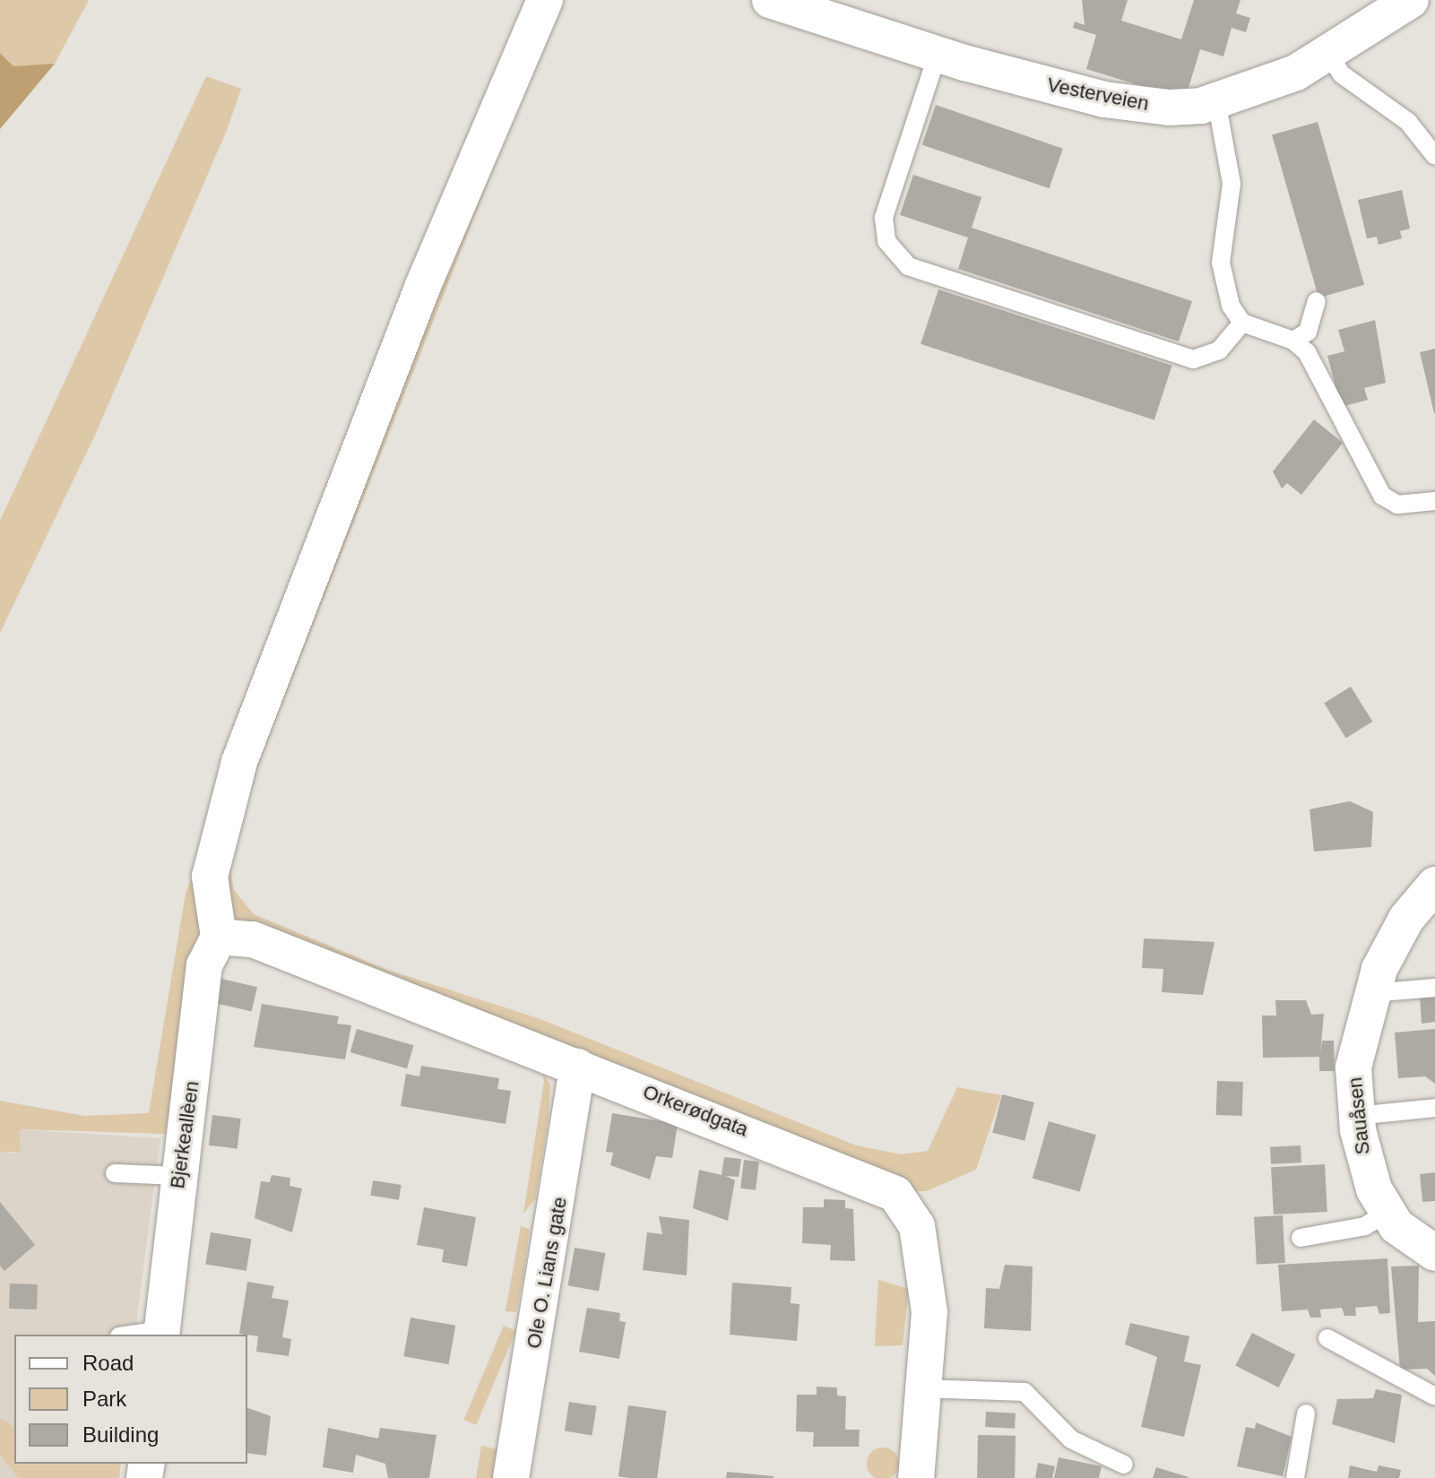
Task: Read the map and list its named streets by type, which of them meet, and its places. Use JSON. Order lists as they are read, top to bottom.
{
  "streets": {
    "street": [
      "Vesterveien",
      "Orkerødgata",
      "Sauåsen",
      "Bjerkeallèen",
      "Ole O. Lians gate"
    ]
  },
  "crossings": [
    ["Orkerødgata", "Bjerkeallèen"],
    ["Orkerødgata", "Ole O. Lians gate"]
  ],
  "legend": ["Road", "Park", "Building"]
}
